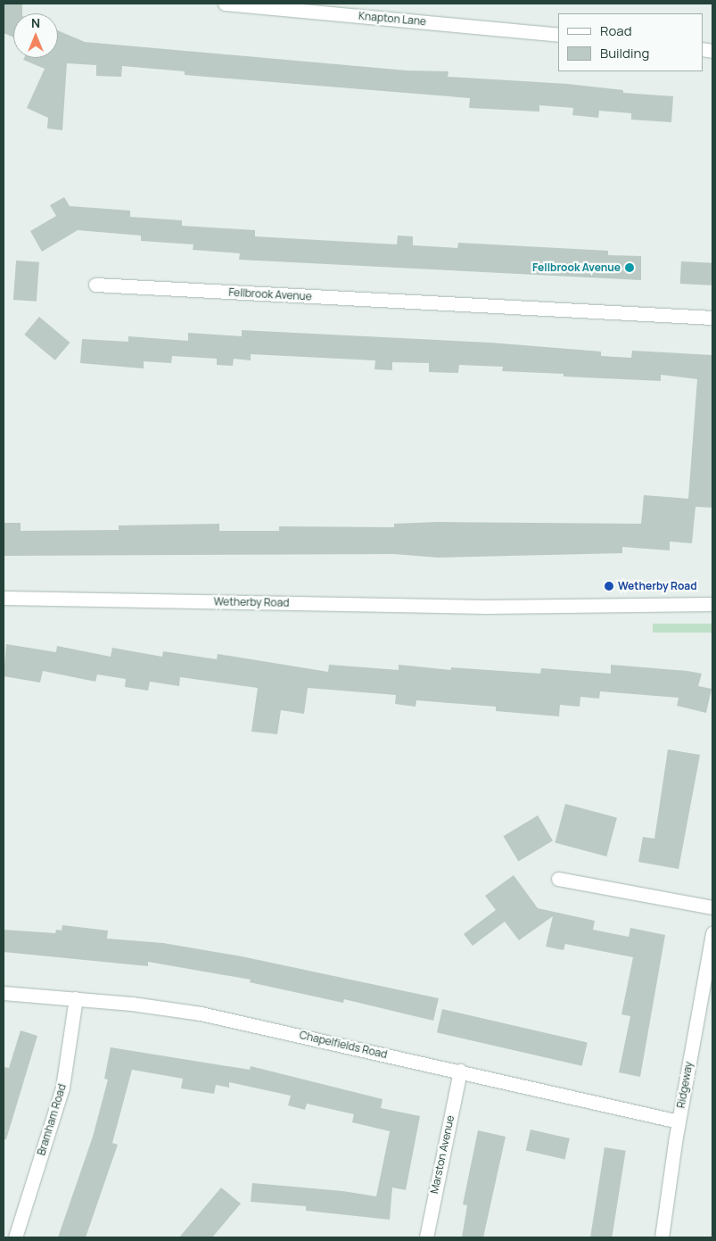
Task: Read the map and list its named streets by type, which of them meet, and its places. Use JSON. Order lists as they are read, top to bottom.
{
  "streets": {
    "street": [
      "Knapton Lane",
      "Fellbrook Avenue",
      "Wetherby Road",
      "Chapelfields Road",
      "Ridgeway",
      "Bramham Road",
      "Marston Avenue"
    ]
  },
  "crossings": [
    ["Chapelfields Road", "Ridgeway"],
    ["Chapelfields Road", "Bramham Road"],
    ["Chapelfields Road", "Marston Avenue"]
  ],
  "places": ["Fellbrook Avenue", "Wetherby Road"],
  "legend": ["Road", "Building"],
  "north": "top"
}
